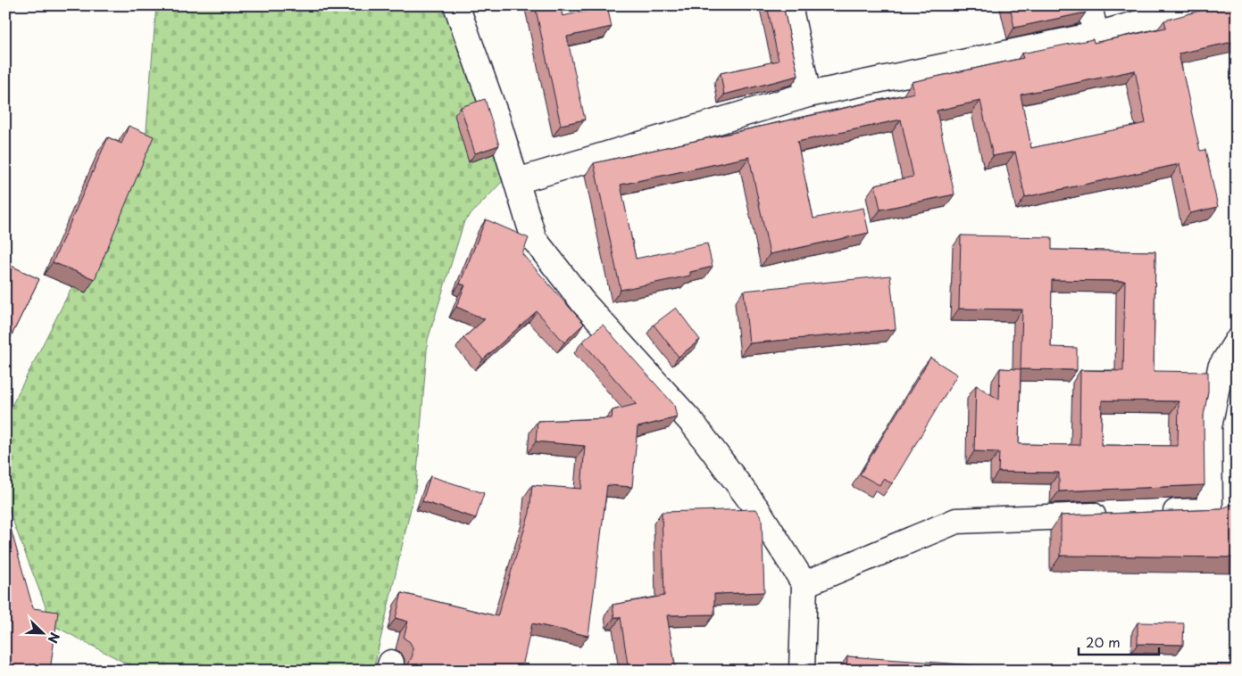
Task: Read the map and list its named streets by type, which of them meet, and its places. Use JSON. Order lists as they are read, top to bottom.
{
  "scale_bar": "20 m",
  "north": "bottom right"
}
